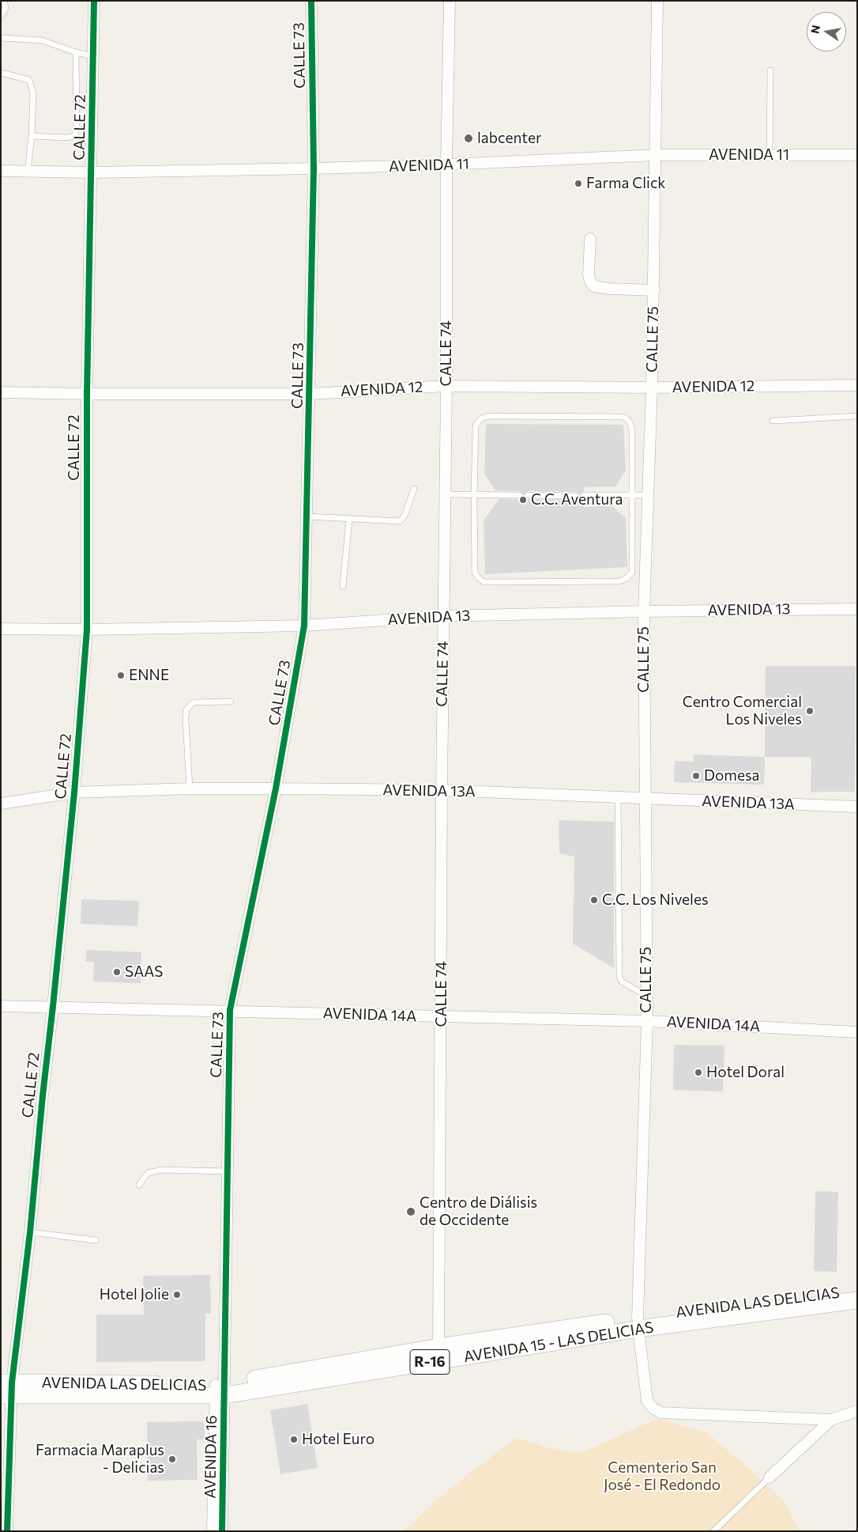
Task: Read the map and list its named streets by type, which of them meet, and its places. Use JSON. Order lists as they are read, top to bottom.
{
  "streets": {
    "main road": ["AVENIDA LAS DELICIAS", "AVENIDA 15 - LAS DELICIAS", "R-16"],
    "street": [
      "CALLE 73",
      "CALLE 72",
      "AVENIDA 11",
      "CALLE 75",
      "CALLE 74",
      "AVENIDA 12",
      "AVENIDA 13",
      "AVENIDA 13A",
      "AVENIDA 14A",
      "AVENIDA 16"
    ]
  },
  "crossings": [
    ["CALLE 73", "AVENIDA 11"],
    ["CALLE 73", "AVENIDA 12"],
    ["CALLE 73", "AVENIDA 13"],
    ["CALLE 73", "AVENIDA 13A"],
    ["CALLE 73", "AVENIDA 14A"],
    ["CALLE 73", "AVENIDA LAS DELICIAS"],
    ["CALLE 73", "AVENIDA 15 - LAS DELICIAS"],
    ["CALLE 73", "AVENIDA 16"],
    ["CALLE 72", "AVENIDA 11"],
    ["CALLE 72", "AVENIDA 12"],
    ["CALLE 72", "AVENIDA 13"],
    ["CALLE 72", "AVENIDA 13A"],
    ["CALLE 72", "AVENIDA 14A"],
    ["CALLE 72", "AVENIDA LAS DELICIAS"],
    ["AVENIDA 11", "CALLE 75"],
    ["AVENIDA 11", "CALLE 74"],
    ["CALLE 75", "AVENIDA 12"],
    ["CALLE 75", "AVENIDA 13"],
    ["CALLE 75", "AVENIDA 13A"],
    ["CALLE 75", "AVENIDA 14A"],
    ["CALLE 75", "AVENIDA LAS DELICIAS"],
    ["CALLE 75", "AVENIDA 15 - LAS DELICIAS"],
    ["CALLE 74", "AVENIDA 12"],
    ["CALLE 74", "AVENIDA 13"],
    ["CALLE 74", "AVENIDA 13A"],
    ["CALLE 74", "AVENIDA 14A"],
    ["CALLE 74", "AVENIDA LAS DELICIAS"],
    ["AVENIDA LAS DELICIAS", "AVENIDA 15 - LAS DELICIAS"],
    ["AVENIDA LAS DELICIAS", "AVENIDA 16"],
    ["AVENIDA 15 - LAS DELICIAS", "AVENIDA 16"]
  ],
  "parks": ["Cementerio San José - El Redondo"],
  "places": [
    "labcenter",
    "Farma Click",
    "C.C. Aventura",
    "ENNE",
    "Centro Comercial Los Niveles",
    "Domesa",
    "C.C. Los Niveles",
    "SAAS",
    "Hotel Doral",
    "Centro de Diálisis de Occidente",
    "Hotel Jolie",
    "Hotel Euro",
    "Farmacia Maraplus - Delicias"
  ],
  "north": "left"
}
